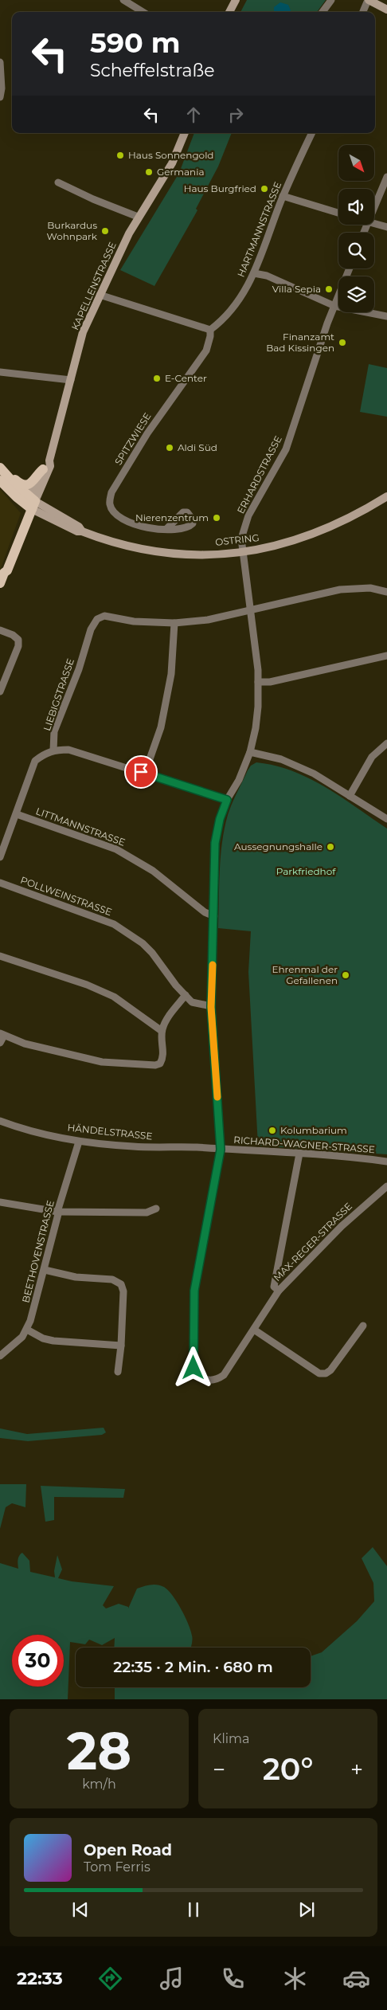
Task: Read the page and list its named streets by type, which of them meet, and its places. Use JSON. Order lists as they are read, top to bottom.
{
  "streets": {
    "main road": ["OSTRING"],
    "street": [
      "HARTMANNSTRASSE",
      "KAPELLENSTRASSE",
      "SPITZWIESE",
      "ERHARDSTRASSE",
      "LIEBIGSTRASSE",
      "LITTMANNSTRASSE",
      "POLLWEINSTRASSE",
      "HÄNDELSTRASSE",
      "RICHARD-WAGNER-STRASSE",
      "MAX-REGER-STRASSE",
      "BEETHOVENSTRASSE"
    ]
  },
  "crossings": [
    ["HARTMANNSTRASSE", "SPITZWIESE"],
    ["KAPELLENSTRASSE", "OSTRING"],
    ["ERHARDSTRASSE", "OSTRING"],
    ["ERHARDSTRASSE", "LITTMANNSTRASSE"],
    ["ERHARDSTRASSE", "POLLWEINSTRASSE"],
    ["ERHARDSTRASSE", "HÄNDELSTRASSE"],
    ["ERHARDSTRASSE", "RICHARD-WAGNER-STRASSE"],
    ["ERHARDSTRASSE", "MAX-REGER-STRASSE"],
    ["HÄNDELSTRASSE", "RICHARD-WAGNER-STRASSE"],
    ["HÄNDELSTRASSE", "BEETHOVENSTRASSE"]
  ],
  "parks": ["Parkfriedhof"],
  "places": [
    "Haus Sonnengold",
    "Germania",
    "Haus Burgfried",
    "Burkardus Wohnpark",
    "Villa Sepia",
    "Finanzamt Bad Kissingen",
    "E-Center",
    "Aldi Süd",
    "Nierenzentrum",
    "Aussegnungshalle",
    "Ehrenmal der Gefallenen",
    "Kolumbarium"
  ],
  "north": "bottom right",
  "page": {
    "turn": ["590 m", "Scheffelstraße"],
    "limit": "30",
    "trip": "22:35 · 2 Min. · 680 m",
    "tile": [
      ["28", "km/h"],
      "Klima"
    ],
    "heat": ["−", "20°", "+"],
    "song": ["Open Road", "Tom Ferris"],
    "tabs": "22:33"
  }
}
